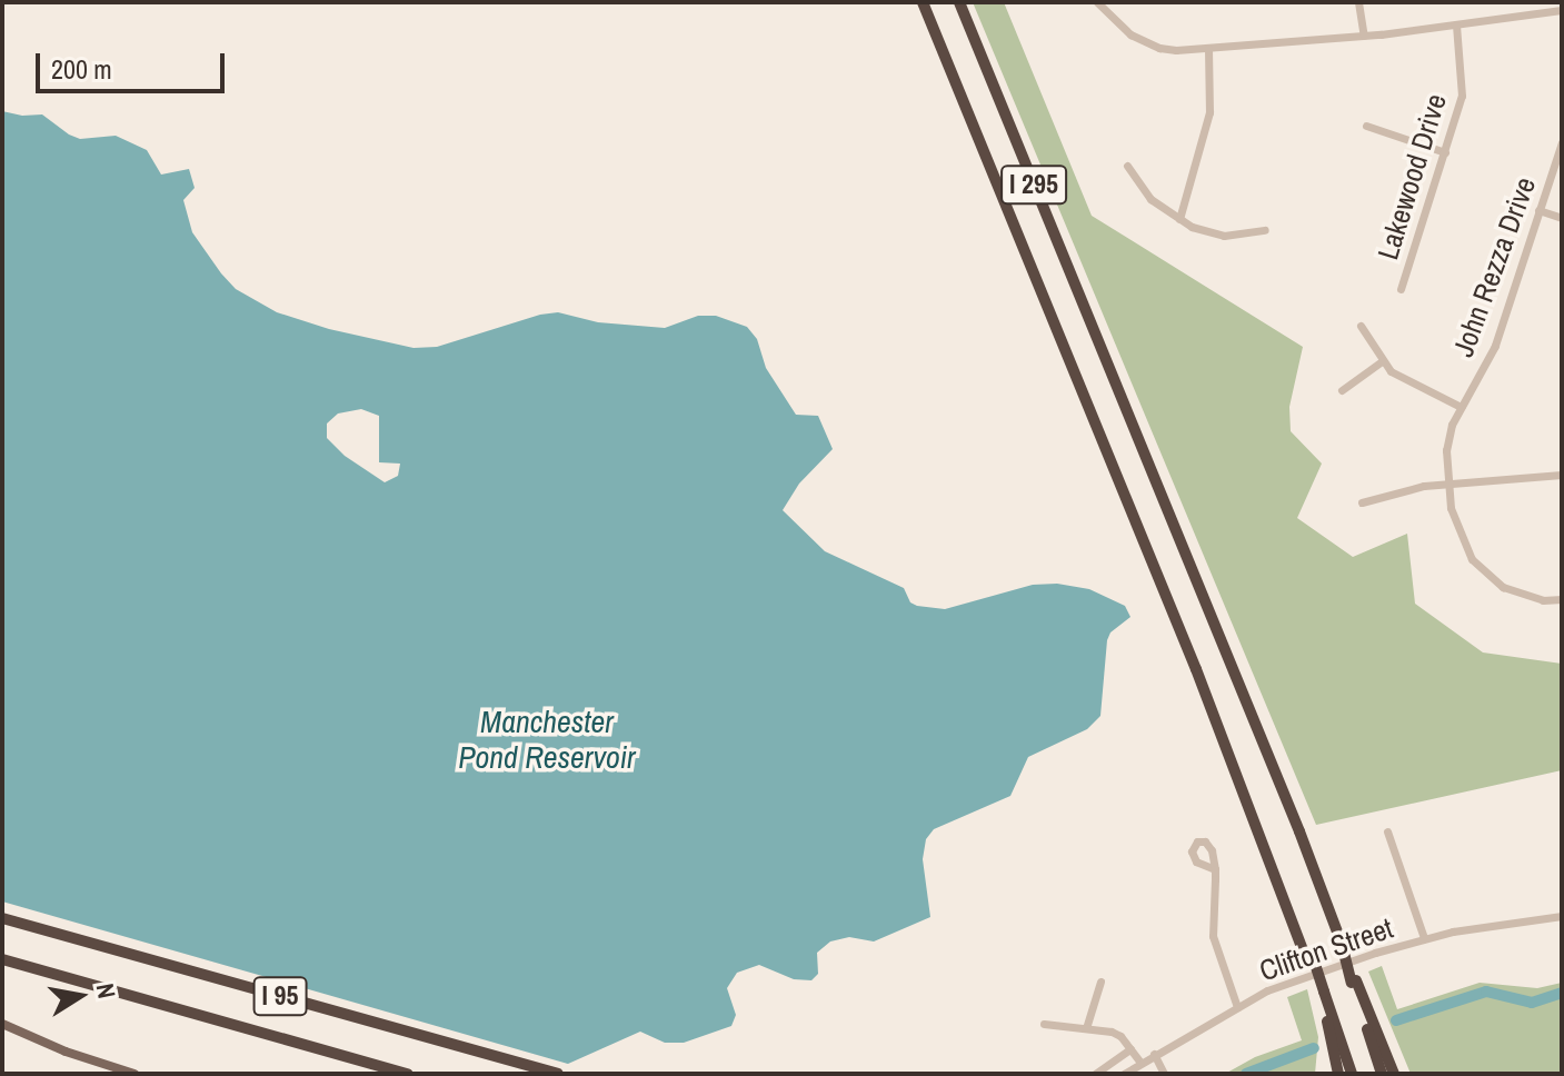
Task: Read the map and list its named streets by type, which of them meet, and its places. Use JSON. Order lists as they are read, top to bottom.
{
  "streets": {
    "highway": ["I 295", "I 95"],
    "street": ["Lakewood Drive", "John Rezza Drive", "Clifton Street"]
  },
  "water": ["Manchester Pond Reservoir"],
  "scale_bar": "200 m",
  "north": "right"
}
